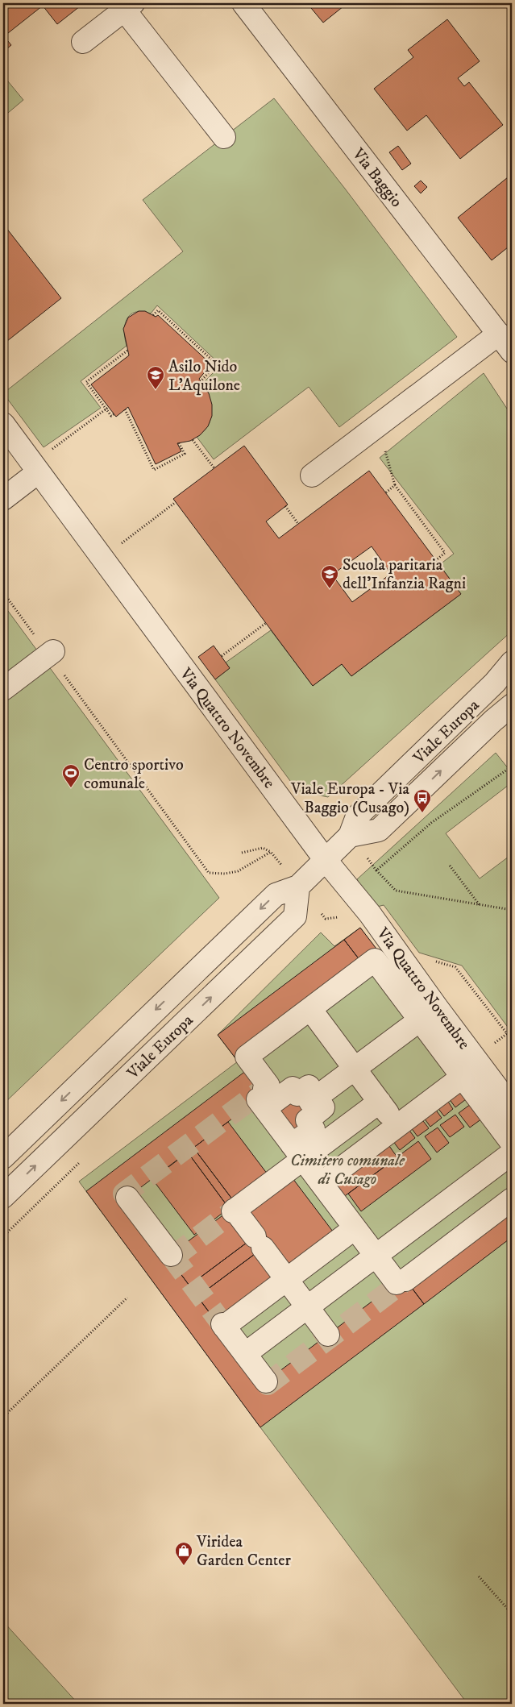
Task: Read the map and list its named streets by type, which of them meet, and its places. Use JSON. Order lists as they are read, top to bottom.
{
  "streets": {
    "street": ["Via Baggio", "Via Quattro Novembre", "Viale Europa"]
  },
  "crossings": [
    ["Via Quattro Novembre", "Viale Europa"]
  ],
  "parks": ["Cimitero comunale di Cusago"],
  "places": {
    "school or university": ["Asilo Nido L'Aquilone", "Scuola paritaria dell'Infanzia Ragni"],
    "sports": ["Centro sportivo comunale"],
    "bus stop": ["Viale Europa - Via Baggio (Cusago)"],
    "shop": ["Viridea Garden Center"]
  }
}
